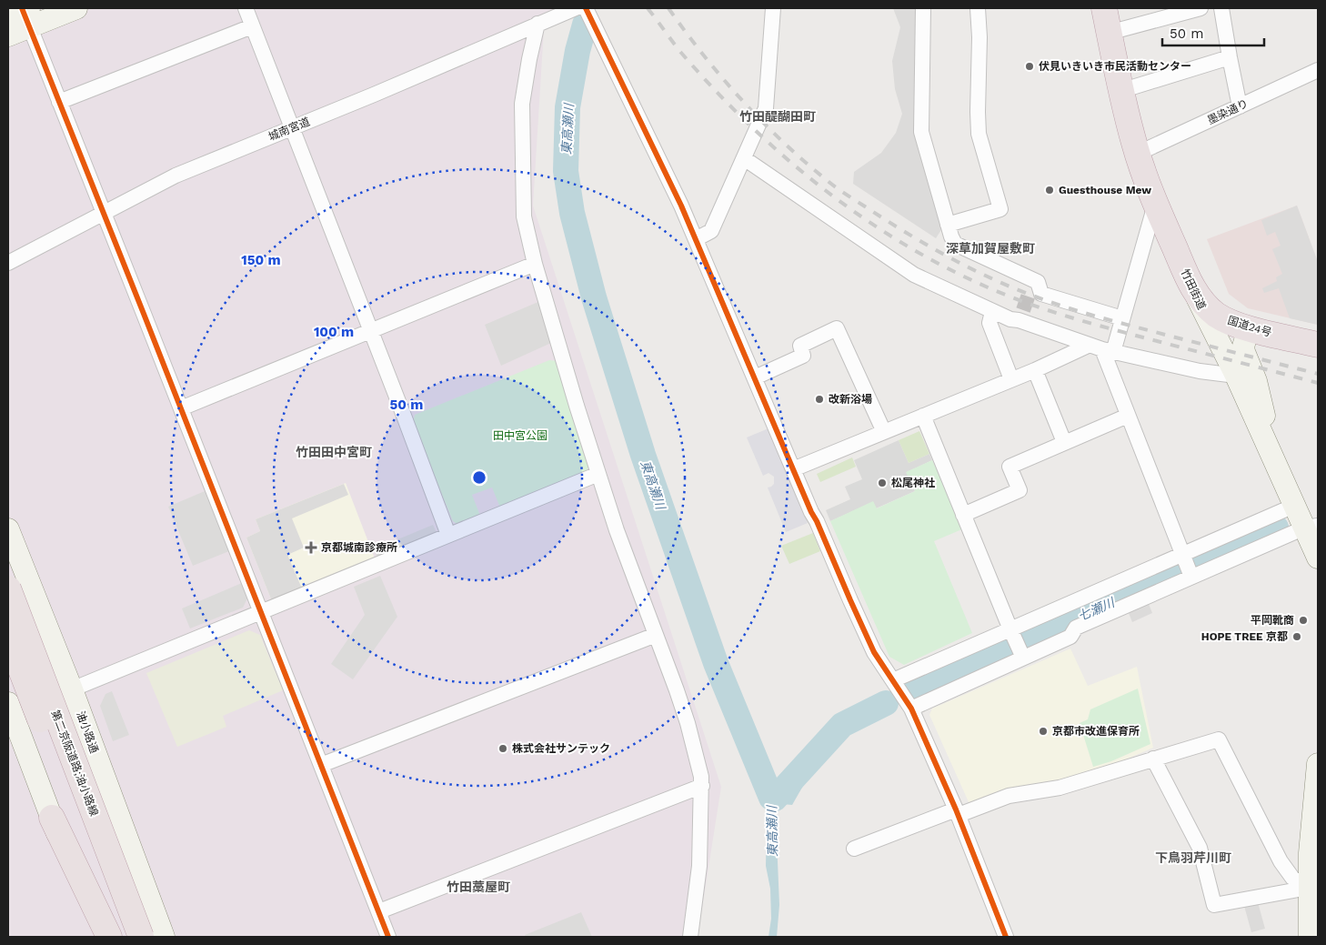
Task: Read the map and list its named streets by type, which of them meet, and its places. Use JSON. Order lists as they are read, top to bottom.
{
  "streets": {
    "highway": ["竹田街道", "国道24号", "第二京阪道路;油小路線"],
    "street": ["墨染通り", "城南宮道", "油小路通"]
  },
  "crossings": [
    ["墨染通り", "竹田街道"],
    ["竹田街道", "国道24号"],
    ["油小路通", "第二京阪道路;油小路線"]
  ],
  "districts": [
    "竹田醍醐田町",
    "深草加賀屋敷町",
    "竹田田中宮町",
    "下鳥羽芹川町",
    "竹田藁屋町"
  ],
  "water": ["東高瀬川", "七瀬川"],
  "parks": ["田中宮公園"],
  "places": {
    "other": [
      "伏見いきいき市民活動センター",
      "Guesthouse Mew",
      "改新浴場",
      "松尾神社",
      "平岡靴商",
      "HOPE TREE 京都",
      "京都市改進保育所",
      "株式会社サンテック"
    ],
    "health": ["京都城南診療所"]
  },
  "scale_bar": "50 m",
  "rings": ["150 m", "100 m", "50 m"]
}
